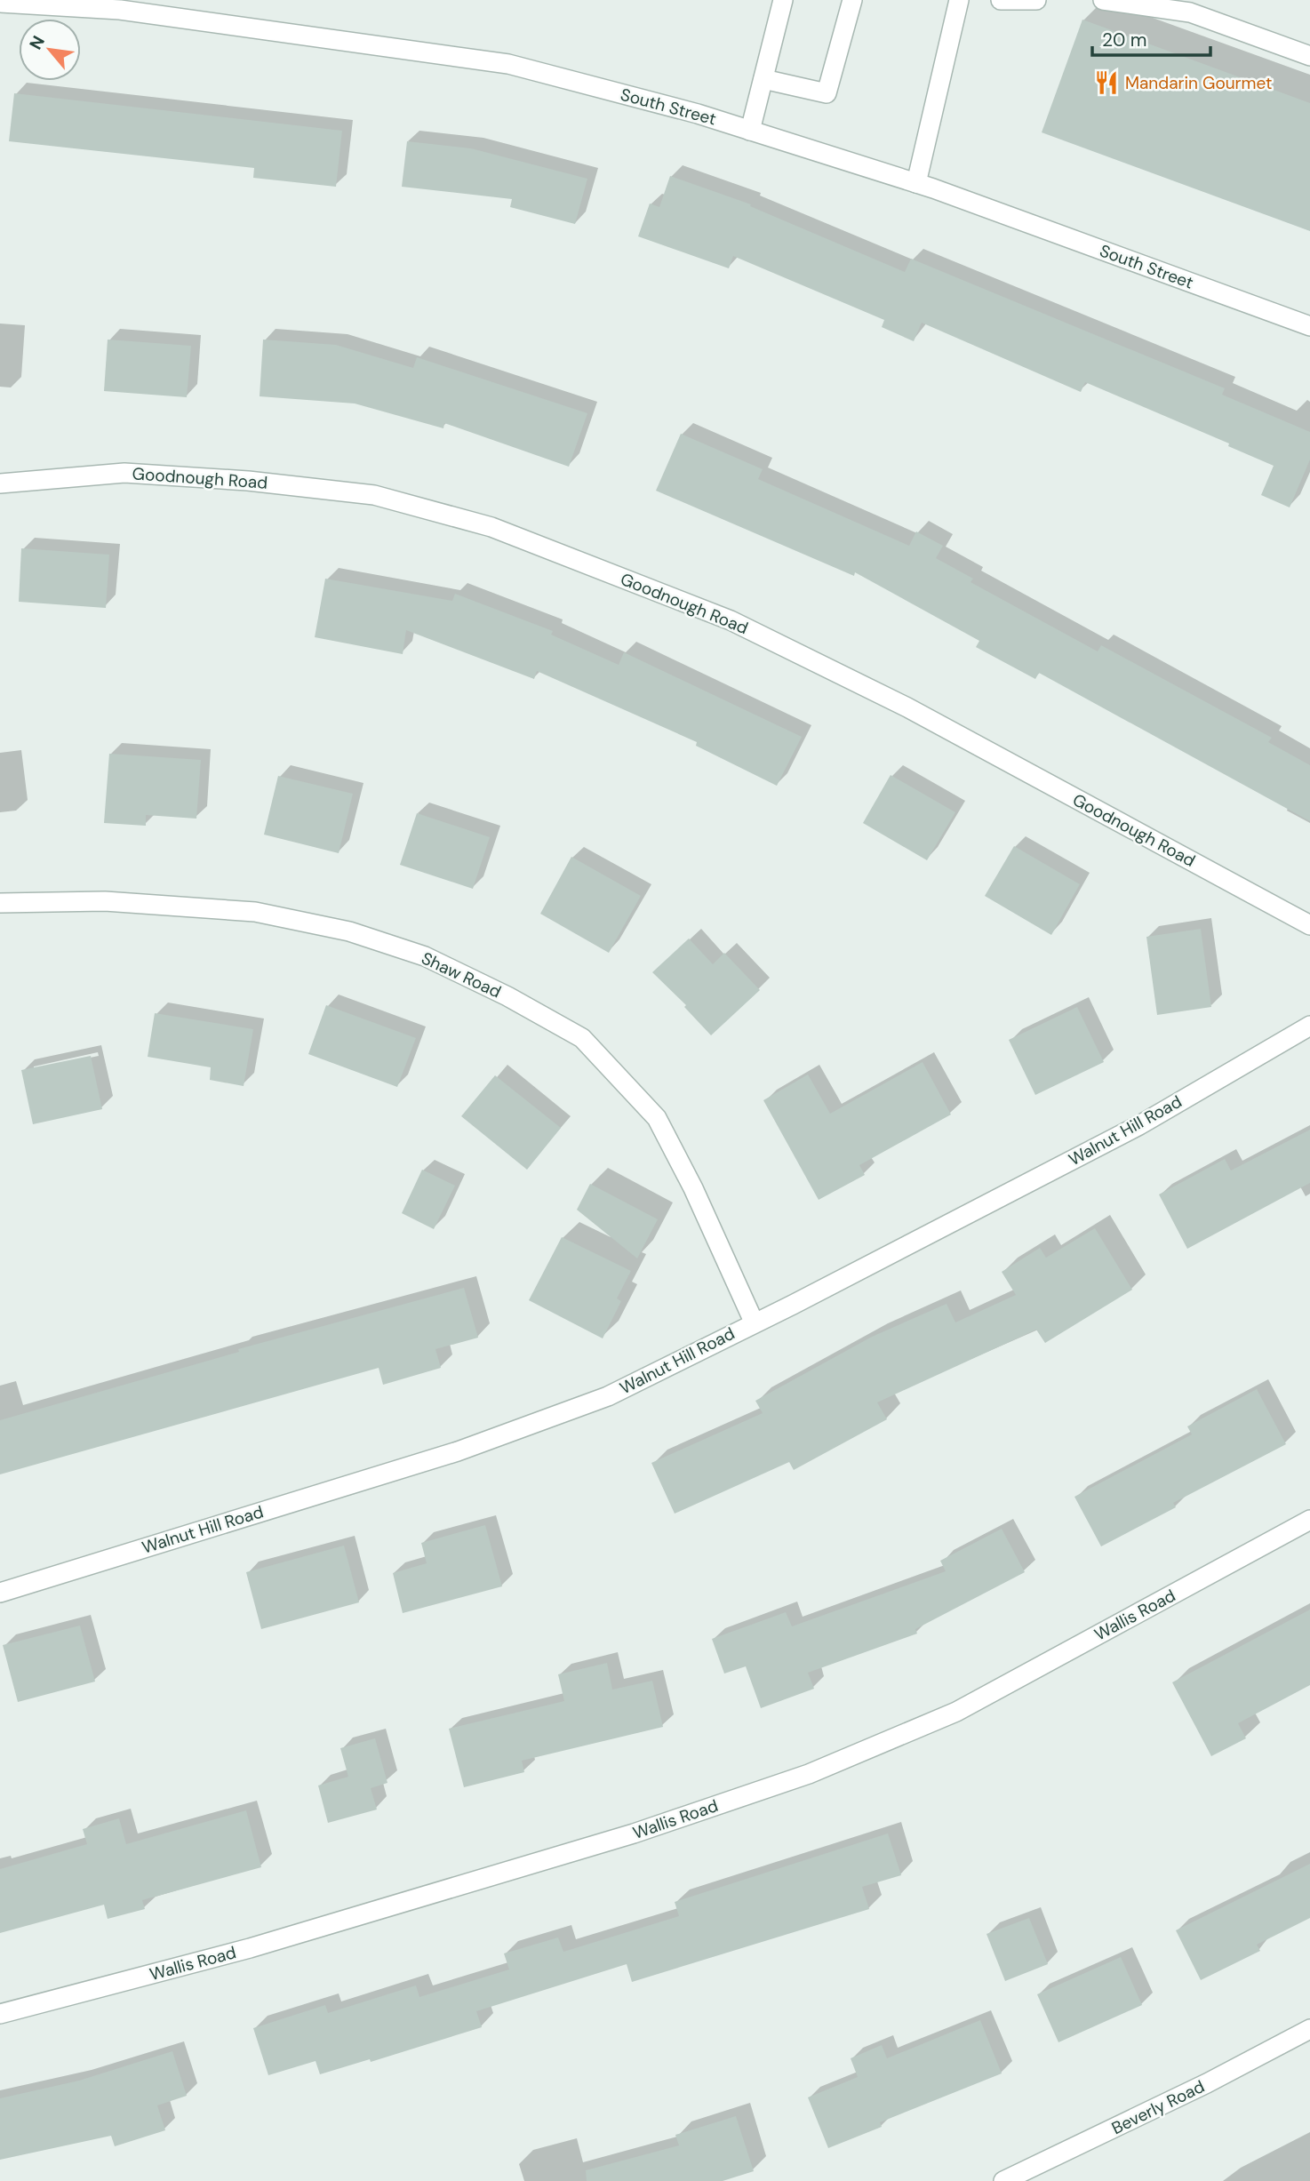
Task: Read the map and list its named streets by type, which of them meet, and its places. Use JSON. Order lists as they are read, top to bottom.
{
  "streets": {
    "street": [
      "South Street",
      "Goodnough Road",
      "Shaw Road",
      "Walnut Hill Road",
      "Wallis Road",
      "Beverly Road"
    ]
  },
  "crossings": [
    ["Shaw Road", "Walnut Hill Road"]
  ],
  "places": {
    "restaurant": ["Mandarin Gourmet"]
  },
  "scale_bar": "20 m",
  "north": "top left"
}
